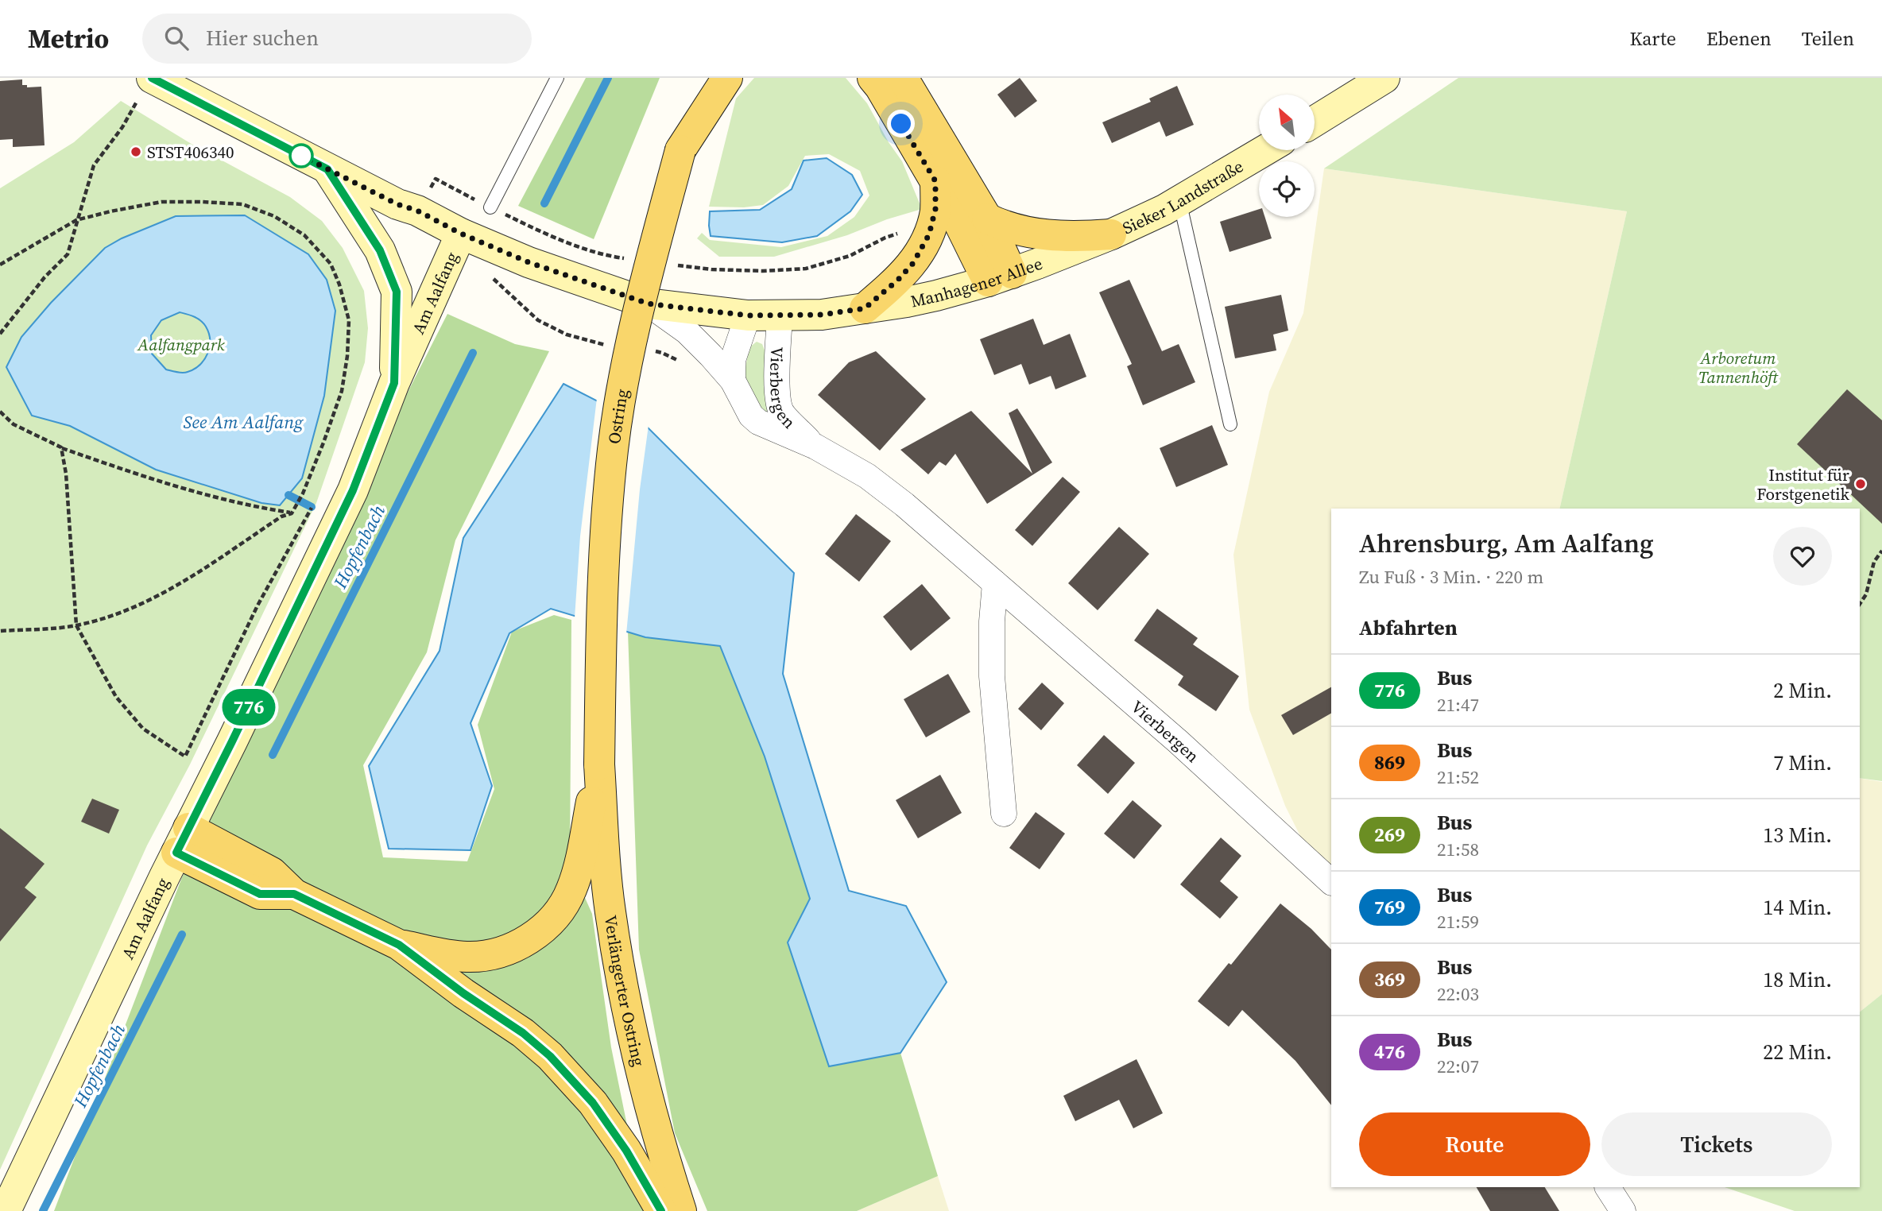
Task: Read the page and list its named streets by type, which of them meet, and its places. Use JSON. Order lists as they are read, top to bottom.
{
  "streets": {
    "main road": [
      "Sieker Landstraße",
      "Manhagener Allee",
      "Am Aalfang",
      "Ostring",
      "Verlängerter Ostring"
    ],
    "street": ["Vierbergen"]
  },
  "crossings": [
    ["Sieker Landstraße", "Manhagener Allee"],
    ["Manhagener Allee", "Am Aalfang"],
    ["Manhagener Allee", "Vierbergen"],
    ["Ostring", "Verlängerter Ostring"]
  ],
  "water": ["See Am Aalfang", "Hopfenbach"],
  "parks": ["Aalfangpark", "Arboretum Tannenhöft"],
  "places": ["STST406340", "Institut für Forstgenetik"],
  "lines": ["bus line 776"],
  "north": "top left",
  "page": {
    "header": "Metrio",
    "search": "Hier suchen",
    "nav": ["Karte", "Ebenen", "Teilen"],
    "on_map": "776",
    "heading": [
      ["Ahrensburg, Am Aalfang", "Zu Fuß · 3 Min. · 220 m"],
      "Abfahrten"
    ],
    "list": [
      {
        "mark": "776",
        "name": "Bus",
        "note": "21:47",
        "value": "2 Min."
      },
      {
        "mark": "869",
        "name": "Bus",
        "note": "21:52",
        "value": "7 Min."
      },
      {
        "mark": "269",
        "name": "Bus",
        "note": "21:58",
        "value": "13 Min."
      },
      {
        "mark": "769",
        "name": "Bus",
        "note": "21:59",
        "value": "14 Min."
      },
      {
        "mark": "369",
        "name": "Bus",
        "note": "22:03",
        "value": "18 Min."
      },
      {
        "mark": "476",
        "name": "Bus",
        "note": "22:07",
        "value": "22 Min."
      }
    ],
    "buttons": ["Route", "Tickets"]
  }
}
